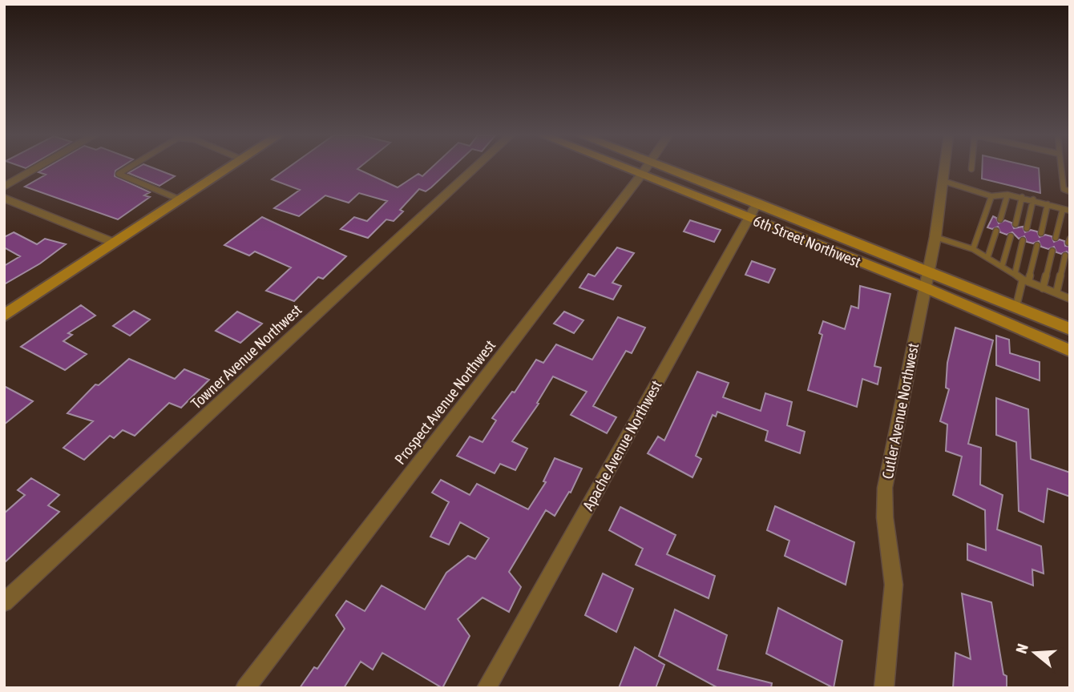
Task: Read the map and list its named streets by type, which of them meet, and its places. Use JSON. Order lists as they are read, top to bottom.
{
  "streets": {
    "main road": ["6th Street Northwest"],
    "street": [
      "Towner Avenue Northwest",
      "Prospect Avenue Northwest",
      "Cutler Avenue Northwest",
      "Apache Avenue Northwest"
    ]
  },
  "crossings": [
    ["6th Street Northwest", "Prospect Avenue Northwest"],
    ["6th Street Northwest", "Cutler Avenue Northwest"],
    ["6th Street Northwest", "Apache Avenue Northwest"]
  ],
  "north": "left"
}
